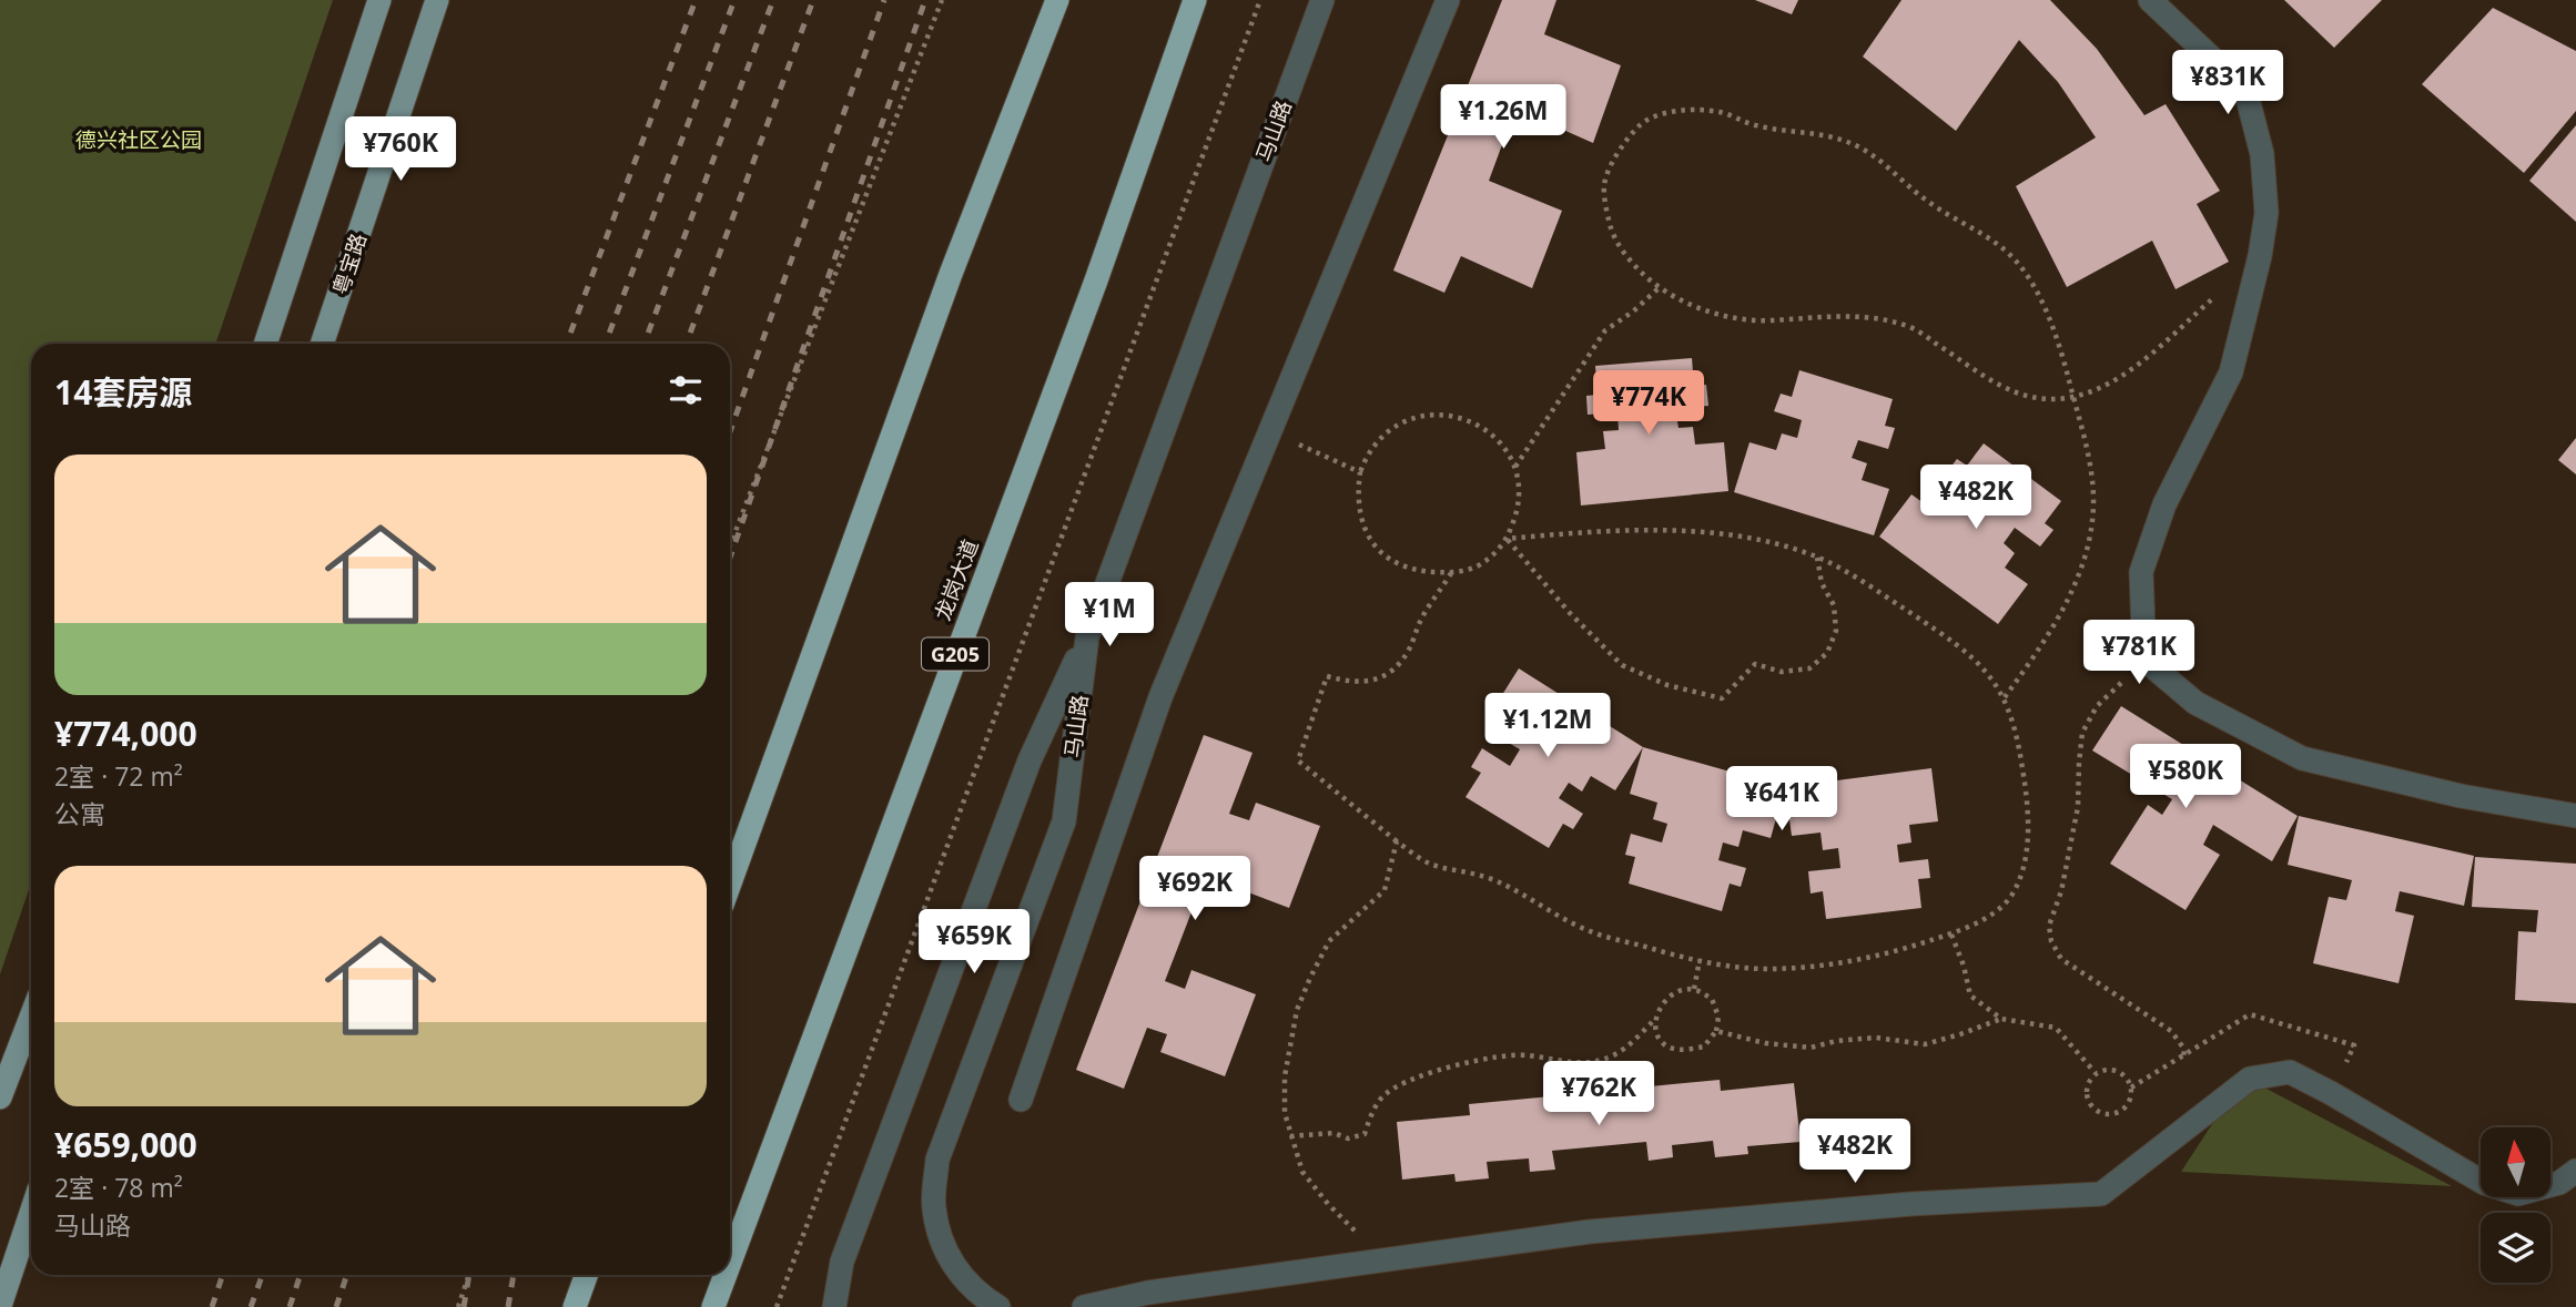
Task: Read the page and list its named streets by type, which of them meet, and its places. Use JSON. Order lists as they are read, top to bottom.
{
  "streets": {
    "highway": ["龙岗大道", "G205"],
    "main road": ["粤宝路"],
    "street": ["马山路"]
  },
  "parks": ["德兴社区公园"],
  "north": "top",
  "page": {
    "price": [
      "¥831K",
      "¥1.26M",
      "¥760K",
      "¥774K",
      "¥482K",
      "¥1M",
      "¥781K",
      "¥1.12M",
      "¥580K",
      "¥641K",
      "¥692K",
      "¥659K",
      "¥762K",
      "¥482K"
    ],
    "heading": "14套房源",
    "list": [
      {
        "name": "¥774,000",
        "note": "2室 · 72 m² · 公寓"
      },
      {
        "name": "¥659,000",
        "note": "2室 · 78 m² · 马山路"
      }
    ]
  }
}
